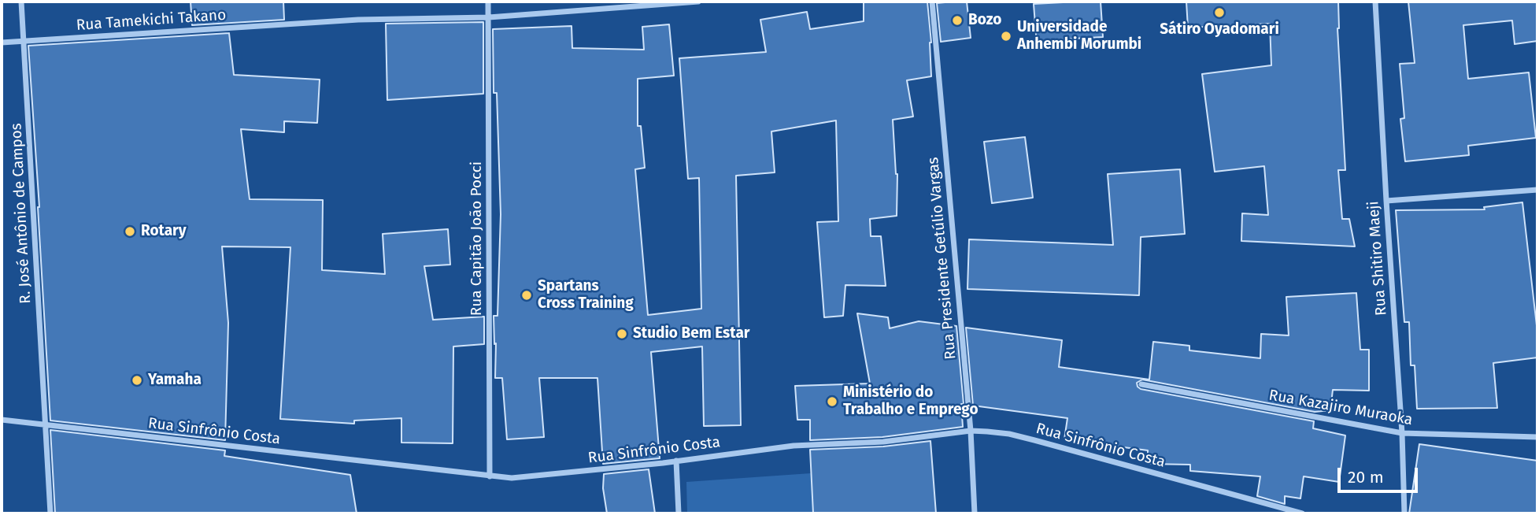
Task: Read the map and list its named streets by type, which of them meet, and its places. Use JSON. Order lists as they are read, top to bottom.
{
  "streets": {
    "street": [
      "Rua Tamekichi Takano",
      "R. José Antônio de Campos",
      "Rua Capitão João Pocci",
      "Rua Presidente Getúlio Vargas",
      "Rua Shitiro Maeji",
      "Rua Kazajiro Muraoka",
      "Rua Sinfrônio Costa"
    ]
  },
  "crossings": [
    ["Rua Tamekichi Takano", "R. José Antônio de Campos"],
    ["Rua Tamekichi Takano", "Rua Capitão João Pocci"],
    ["R. José Antônio de Campos", "Rua Sinfrônio Costa"],
    ["Rua Capitão João Pocci", "Rua Sinfrônio Costa"],
    ["Rua Presidente Getúlio Vargas", "Rua Sinfrônio Costa"],
    ["Rua Shitiro Maeji", "Rua Kazajiro Muraoka"]
  ],
  "places": [
    "Sátiro Oyadomari",
    "Bozo",
    "Universidade Anhembi Morumbi",
    "Rotary",
    "Spartans Cross Training",
    "Studio Bem Estar",
    "Yamaha",
    "Ministério do Trabalho e Emprego"
  ],
  "scale_bar": "20 m"
}
